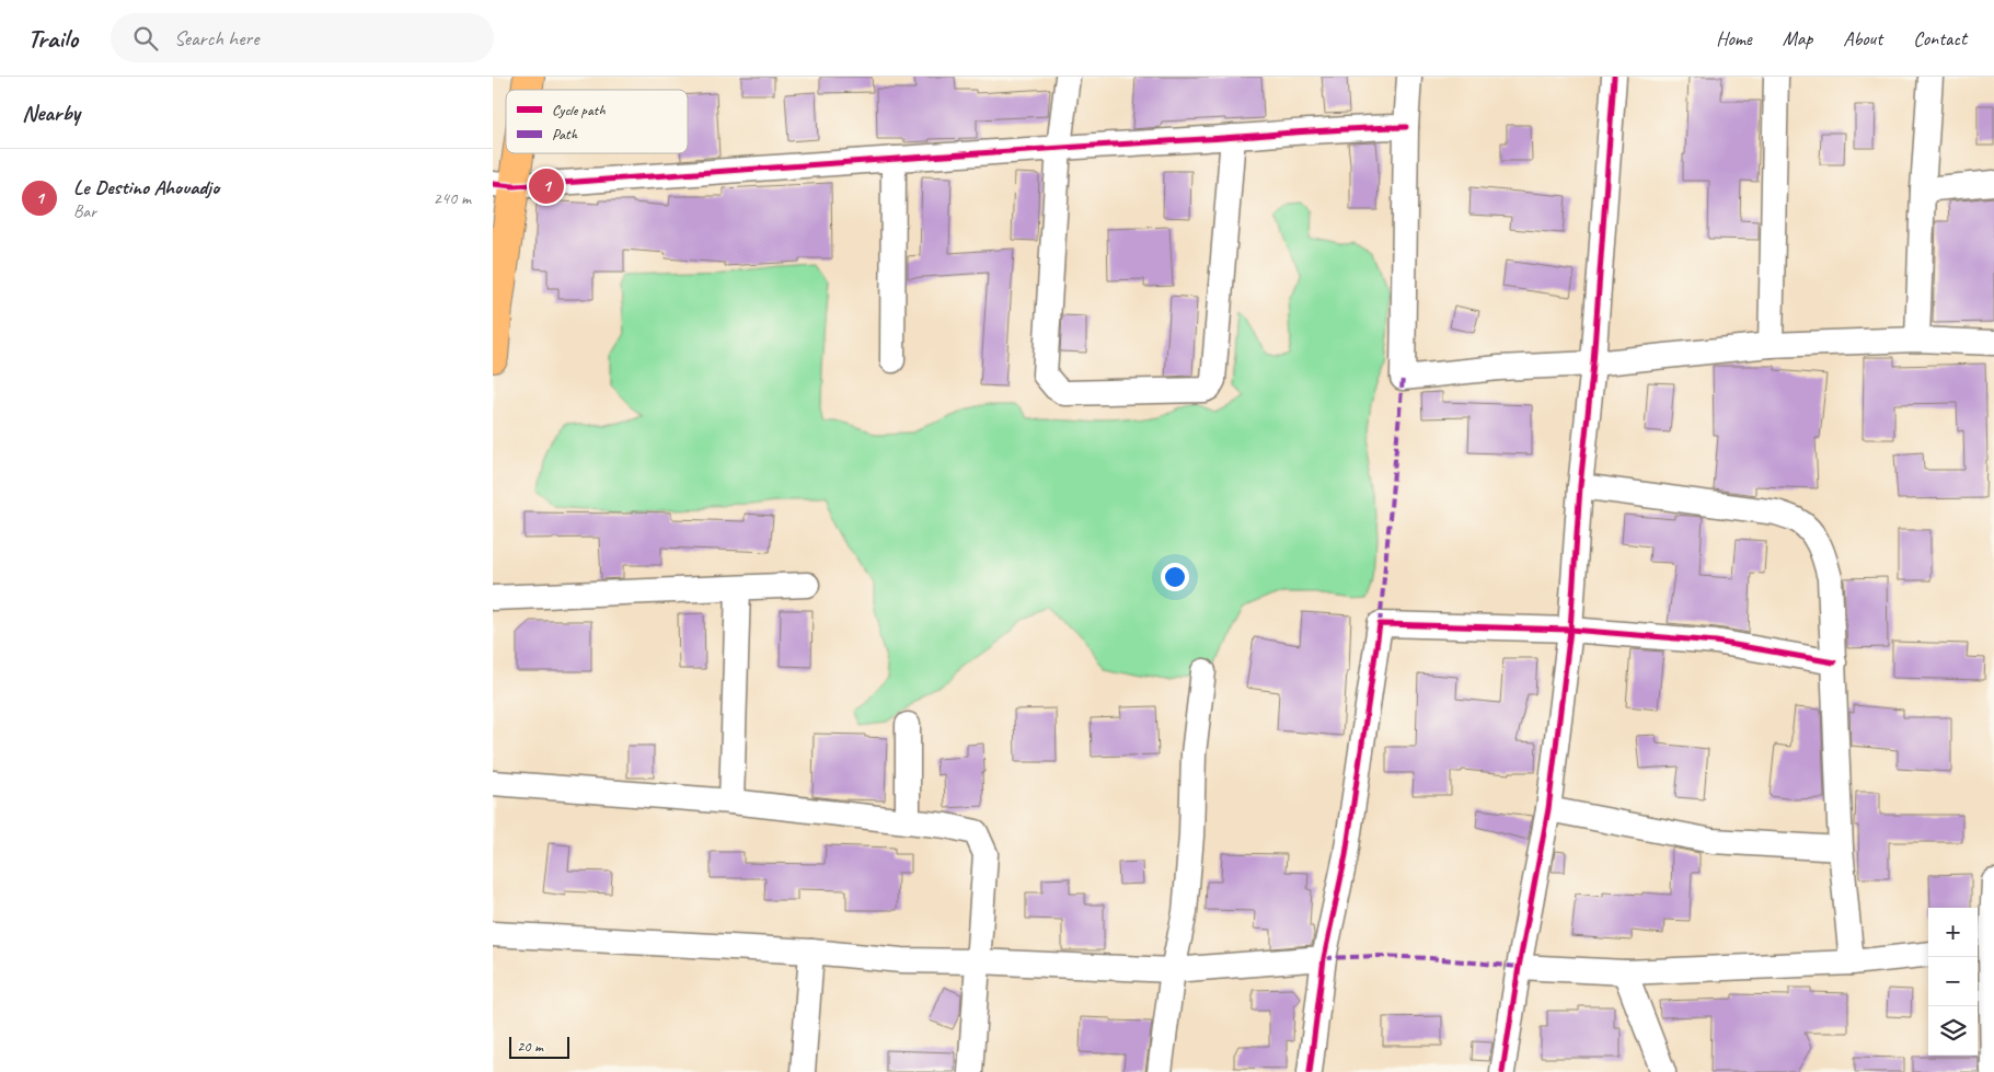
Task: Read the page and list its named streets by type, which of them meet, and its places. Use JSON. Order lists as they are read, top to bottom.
{
  "legend": ["Cycle path", "Path"],
  "scale_bar": "20 m",
  "page": {
    "header": "Trailo",
    "search": "Search here",
    "nav": [
      "Home",
      "Map",
      "About",
      "Contact"
    ],
    "heading": "Nearby",
    "list": [
      {
        "mark": "1",
        "name": "Le Destino Ahouadjo",
        "note": "Bar",
        "value": "240 m"
      }
    ],
    "pins": "1",
    "map_buttons": ["+", "−"],
    "scale": "20 m"
  }
}
